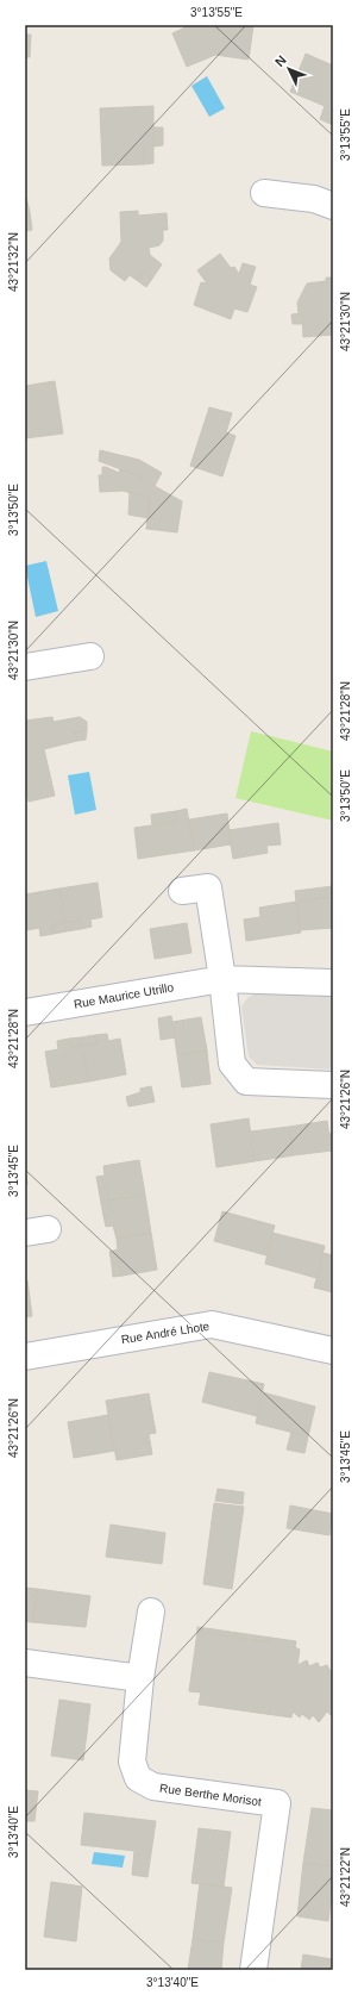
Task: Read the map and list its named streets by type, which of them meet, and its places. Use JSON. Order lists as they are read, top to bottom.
{
  "streets": {
    "street": ["Rue Maurice Utrillo", "Rue André Lhote", "Rue Berthe Morisot"]
  },
  "north": "top left",
  "coordinates": [
    "3°13'55\"E",
    "43°21'32\"N",
    "43°21'30\"N",
    "3°13'50\"E",
    "43°21'28\"N",
    "43°21'26\"N",
    "3°13'45\"E",
    "3°13'40\"E",
    "43°21'22\"N"
  ]
}
